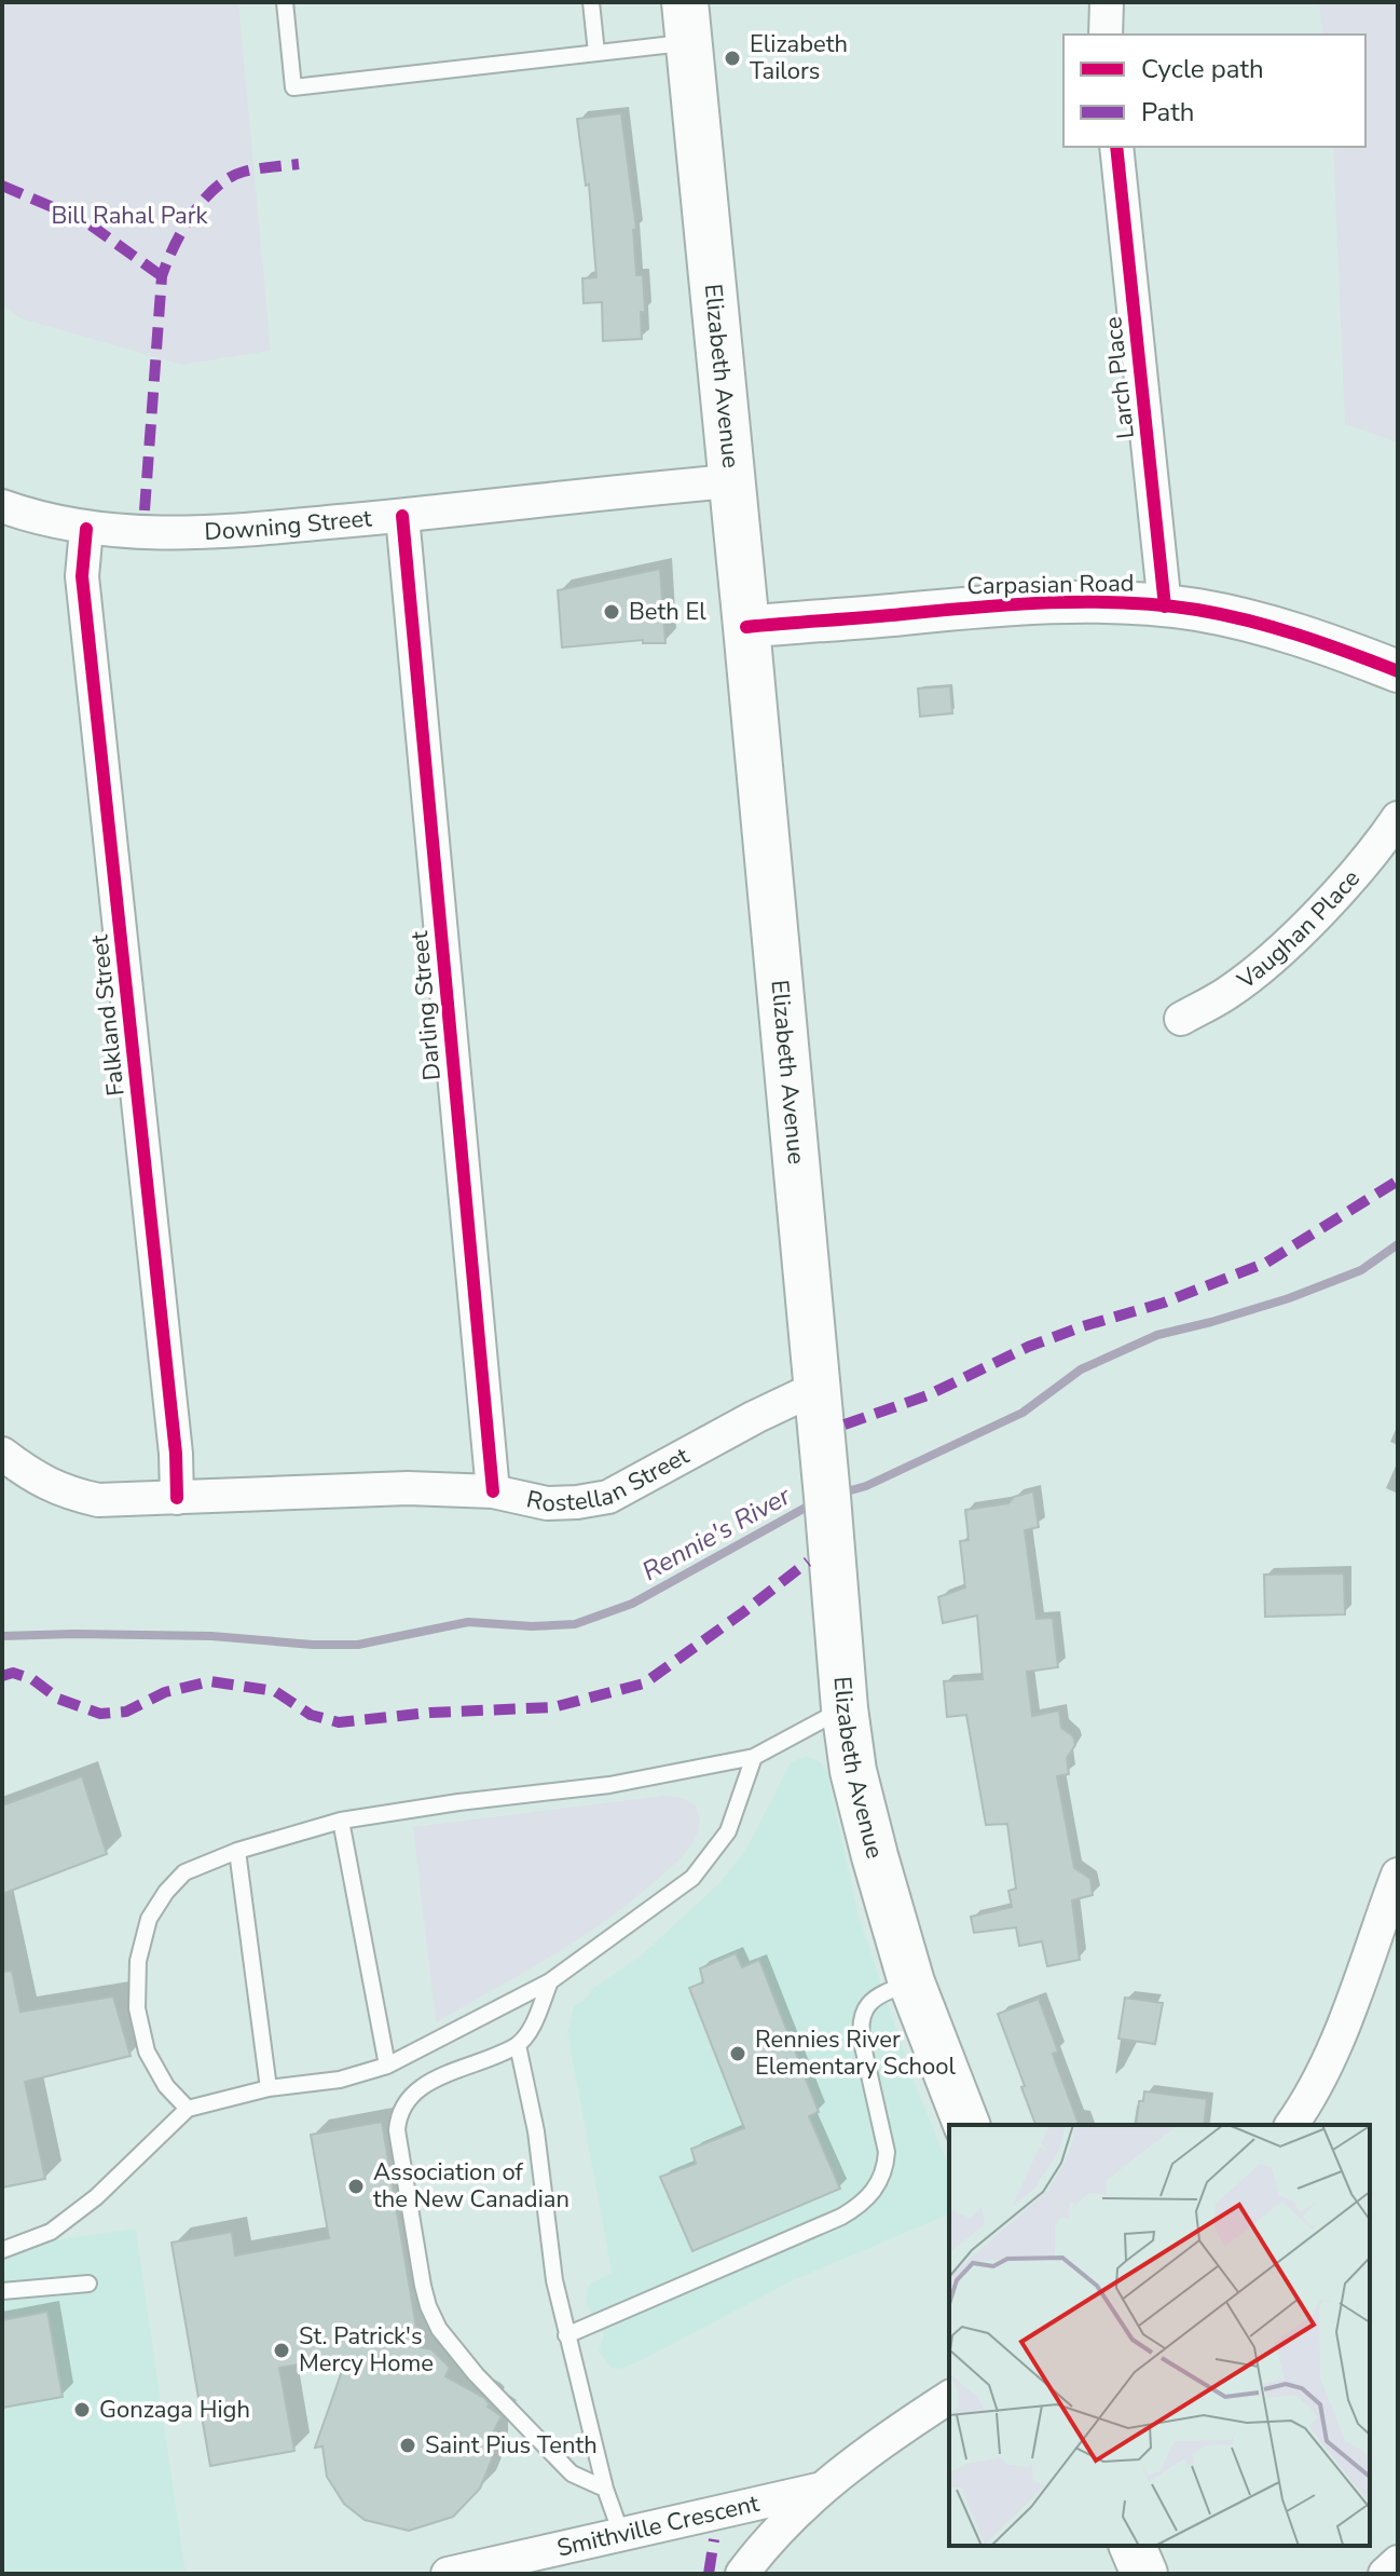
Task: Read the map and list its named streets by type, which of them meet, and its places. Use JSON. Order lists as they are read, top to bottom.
{
  "streets": {
    "main road": ["Elizabeth Avenue"],
    "street": [
      "Larch Place",
      "Downing Street",
      "Carpasian Road",
      "Vaughan Place",
      "Darling Street",
      "Falkland Street",
      "Rostellan Street",
      "Smithville Crescent"
    ]
  },
  "crossings": [
    ["Elizabeth Avenue", "Downing Street"],
    ["Elizabeth Avenue", "Carpasian Road"],
    ["Elizabeth Avenue", "Rostellan Street"],
    ["Larch Place", "Carpasian Road"],
    ["Downing Street", "Darling Street"],
    ["Downing Street", "Falkland Street"],
    ["Darling Street", "Rostellan Street"],
    ["Falkland Street", "Rostellan Street"]
  ],
  "water": ["Rennie's River"],
  "parks": ["Bill Rahal Park"],
  "places": [
    "Elizabeth Tailors",
    "Beth El",
    "Rennies River Elementary School",
    "Association of the New Canadian",
    "St. Patrick's Mercy Home",
    "Gonzaga High",
    "Saint Pius Tenth"
  ],
  "legend": ["Cycle path", "Path"]
}
